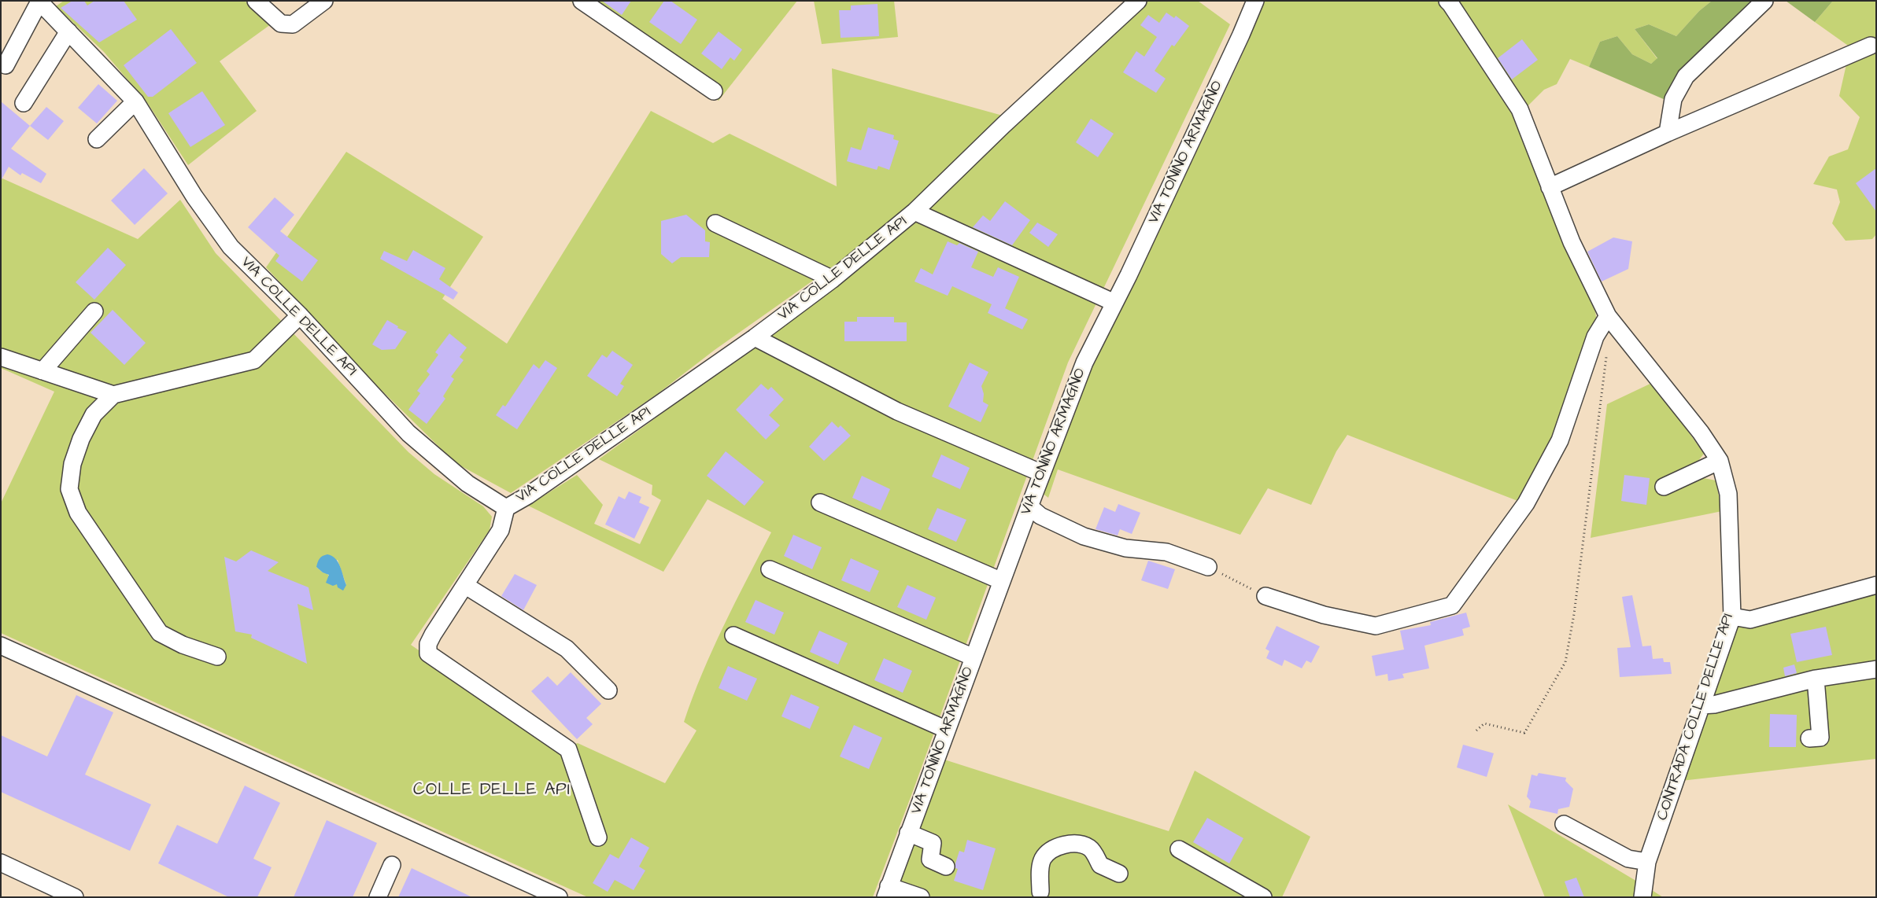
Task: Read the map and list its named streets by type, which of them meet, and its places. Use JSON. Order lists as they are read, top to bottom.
{
  "streets": {
    "street": ["VIA TONINO ARMAGNO", "VIA COLLE DELLE API", "CONTRADA COLLE DELLE API"]
  },
  "districts": ["COLLE DELLE API"]
}
